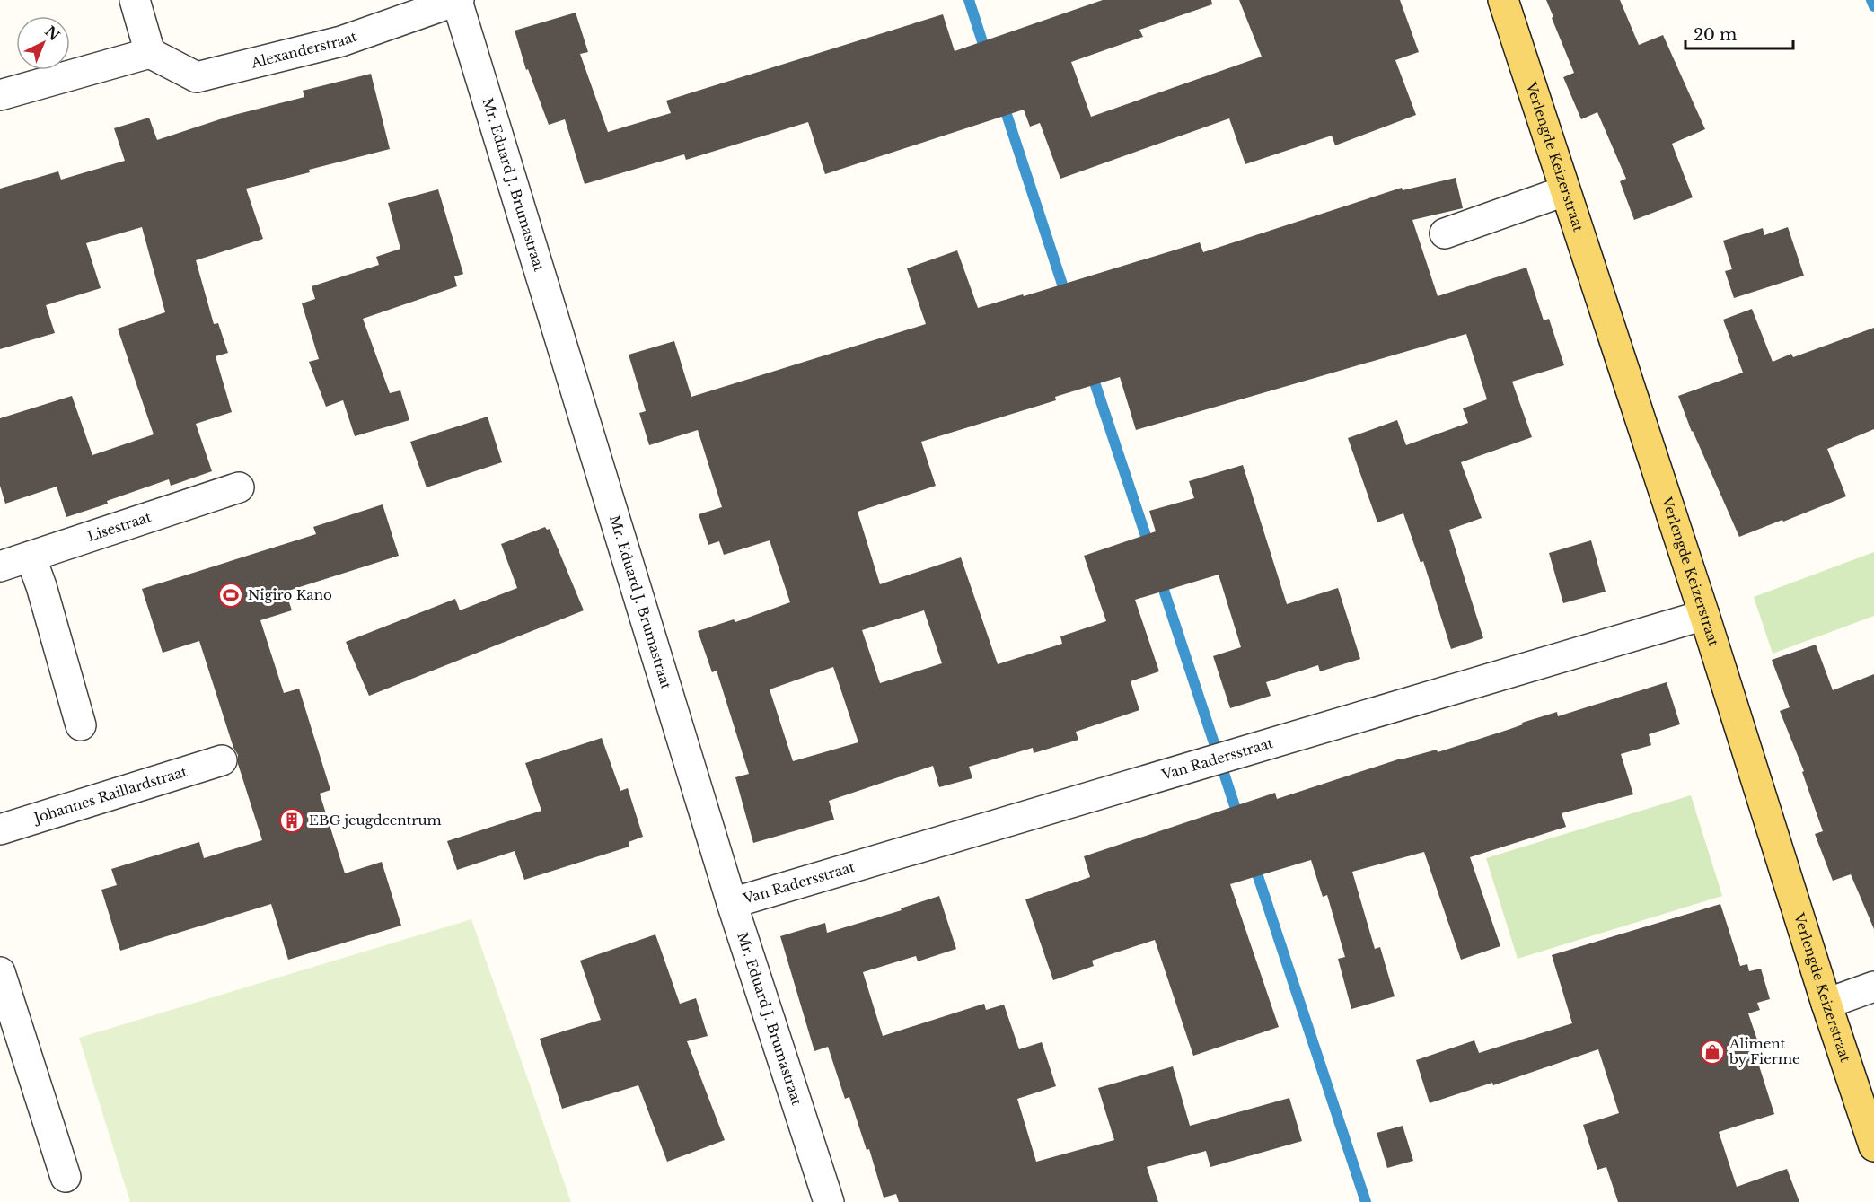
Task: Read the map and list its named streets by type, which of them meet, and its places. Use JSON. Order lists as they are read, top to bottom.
{
  "streets": {
    "main road": ["Verlengde Keizerstraat"],
    "street": [
      "Alexanderstraat",
      "Mr. Eduard J. Brumastraat",
      "Lisestraat",
      "Van Radersstraat",
      "Johannes Raillardstraat"
    ]
  },
  "crossings": [
    ["Alexanderstraat", "Mr. Eduard J. Brumastraat"],
    ["Verlengde Keizerstraat", "Van Radersstraat"],
    ["Mr. Eduard J. Brumastraat", "Van Radersstraat"]
  ],
  "places": {
    "sports": ["Nigiro Kano"],
    "building": ["EBG jeugdcentrum"],
    "shop": ["Aliment by Fierme"]
  },
  "scale_bar": "20 m",
  "north": "top right"
}
